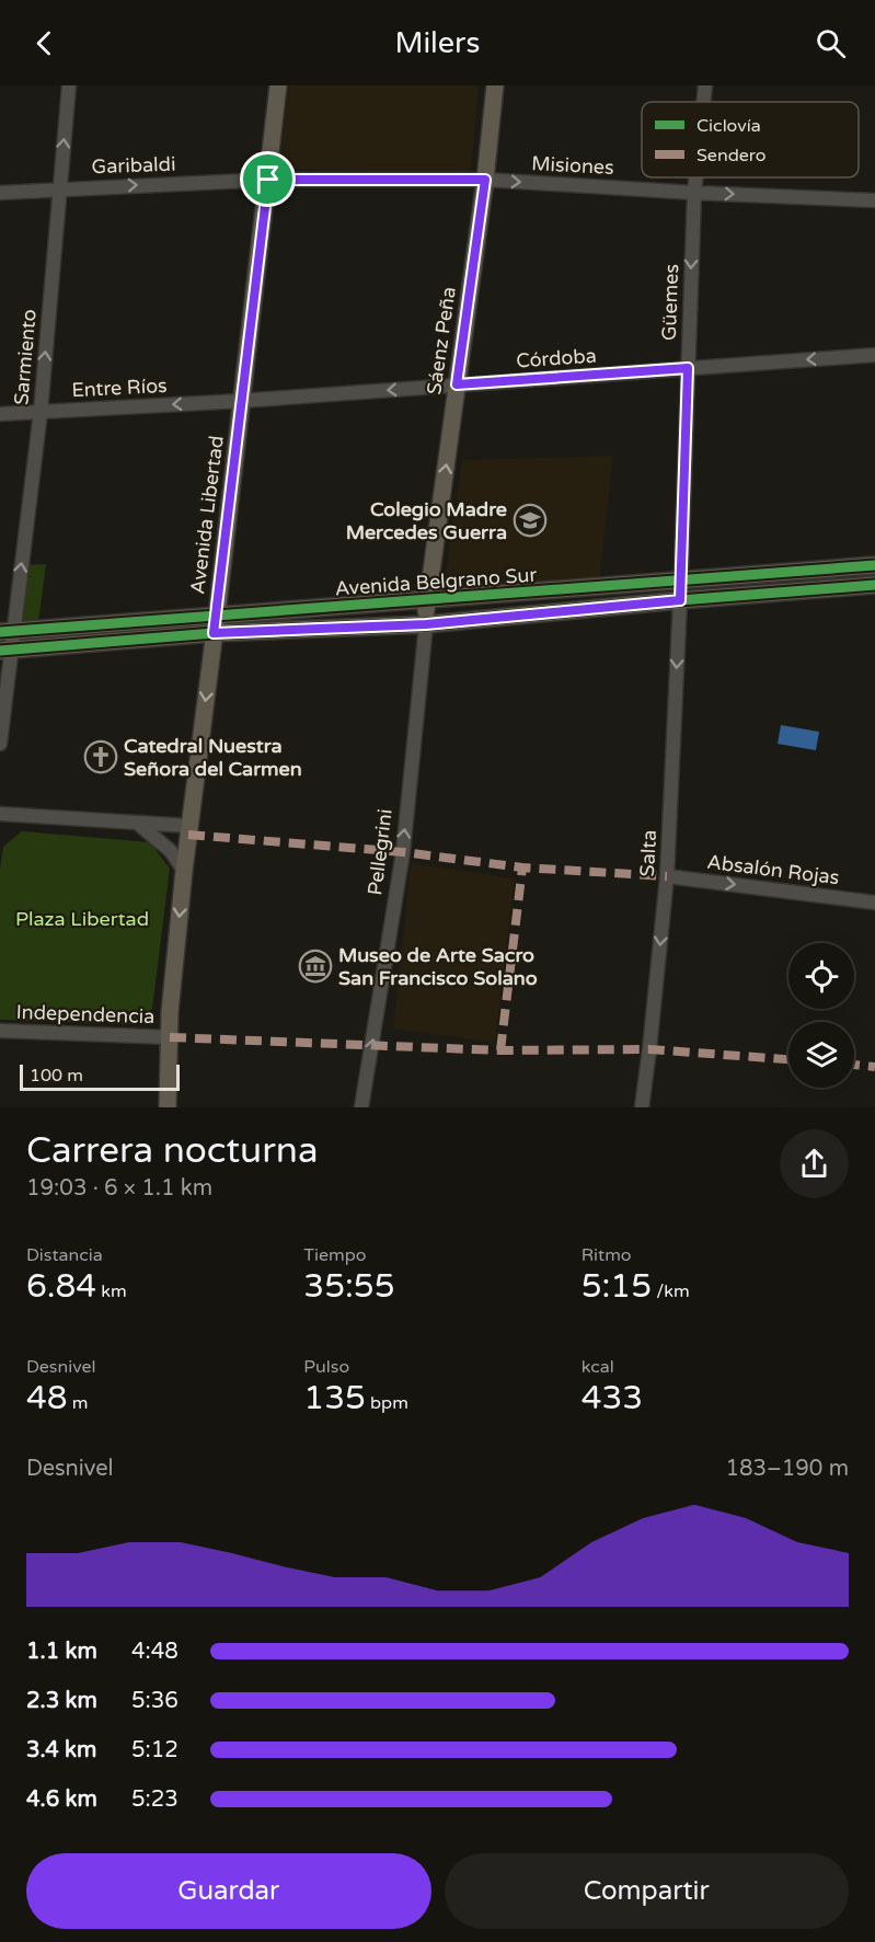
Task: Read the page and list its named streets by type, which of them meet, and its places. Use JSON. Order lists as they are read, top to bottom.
{
  "streets": {
    "main road": [
      "Sáenz Peña",
      "Avenida Libertad",
      "Avenida Belgrano Sur",
      "Pellegrini"
    ],
    "street": [
      "Garibaldi",
      "Misiones",
      "Güemes",
      "Sarmiento",
      "Córdoba",
      "Entre Ríos",
      "Salta",
      "Absalón Rojas",
      "Independencia"
    ]
  },
  "crossings": [
    ["Garibaldi", "Misiones"],
    ["Garibaldi", "Sarmiento"],
    ["Garibaldi", "Avenida Libertad"],
    ["Misiones", "Güemes"],
    ["Misiones", "Sáenz Peña"],
    ["Misiones", "Avenida Libertad"],
    ["Güemes", "Córdoba"],
    ["Güemes", "Avenida Belgrano Sur"],
    ["Güemes", "Salta"],
    ["Sáenz Peña", "Córdoba"],
    ["Sáenz Peña", "Avenida Belgrano Sur"],
    ["Sáenz Peña", "Pellegrini"],
    ["Sarmiento", "Entre Ríos"],
    ["Sarmiento", "Avenida Belgrano Sur"],
    ["Córdoba", "Entre Ríos"],
    ["Córdoba", "Avenida Libertad"],
    ["Entre Ríos", "Avenida Libertad"],
    ["Avenida Libertad", "Avenida Belgrano Sur"],
    ["Avenida Libertad", "Independencia"],
    ["Avenida Belgrano Sur", "Pellegrini"],
    ["Avenida Belgrano Sur", "Salta"],
    ["Salta", "Absalón Rojas"]
  ],
  "one_way": [
    "Garibaldi",
    "Misiones",
    "Güemes",
    "Sáenz Peña",
    "Sarmiento",
    "Córdoba",
    "Entre Ríos",
    "Avenida Libertad",
    "Pellegrini",
    "Salta",
    "Absalón Rojas"
  ],
  "parks": ["Plaza Libertad"],
  "places": {
    "school or university": ["Colegio Madre Mercedes Guerra"],
    "church": ["Catedral Nuestra Señora del Carmen"],
    "museum": ["Museo de Arte Sacro San Francisco Solano"]
  },
  "legend": ["Ciclovía", "Sendero"],
  "scale_bar": "100 m",
  "page": {
    "header": "Milers",
    "scale": "100 m",
    "heading": ["Carrera nocturna", "19:03 · 6 × 1.1 km"],
    "stats": [
      ["Distancia", "6.84 km"],
      ["Tiempo", "35:55"],
      ["Ritmo", "5:15 /km"],
      ["Desnivel", "48 m"],
      ["Pulso", "135 bpm"],
      ["kcal", "433"]
    ],
    "chart": ["Desnivel", "183–190 m"],
    "list": [
      {
        "name": "1.1 km",
        "note": "4:48"
      },
      {
        "name": "2.3 km",
        "note": "5:36"
      },
      {
        "name": "3.4 km",
        "note": "5:12"
      },
      {
        "name": "4.6 km",
        "note": "5:23"
      }
    ],
    "buttons": ["Guardar", "Compartir"]
  }
}
